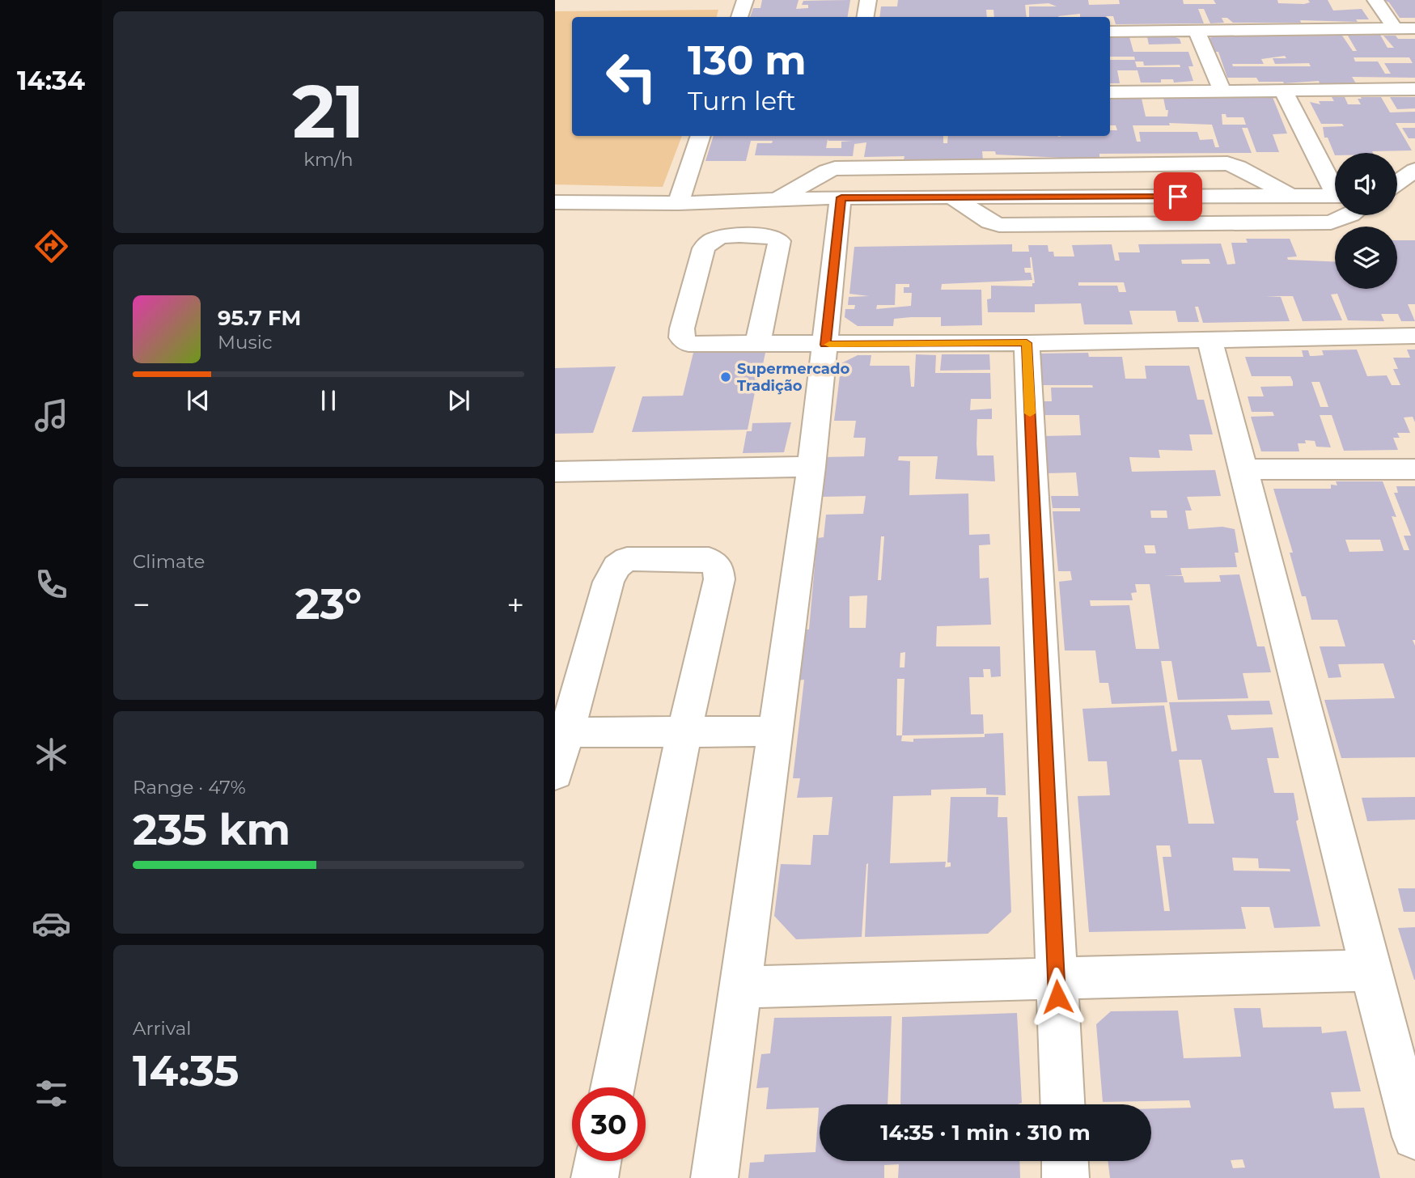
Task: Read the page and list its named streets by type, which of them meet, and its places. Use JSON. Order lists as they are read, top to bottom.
{
  "places": ["Supermercado Tradição"],
  "page": {
    "tabs": "14:34",
    "tile": [
      ["21", "km/h"],
      "Climate",
      ["Range · 47%", "235 km"],
      ["Arrival", "14:35"]
    ],
    "turn": ["130 m", "Turn left"],
    "song": ["95.7 FM", "Music"],
    "heat": ["−", "23°", "+"],
    "limit": "30",
    "trip": "14:35 · 1 min · 310 m"
  }
}
